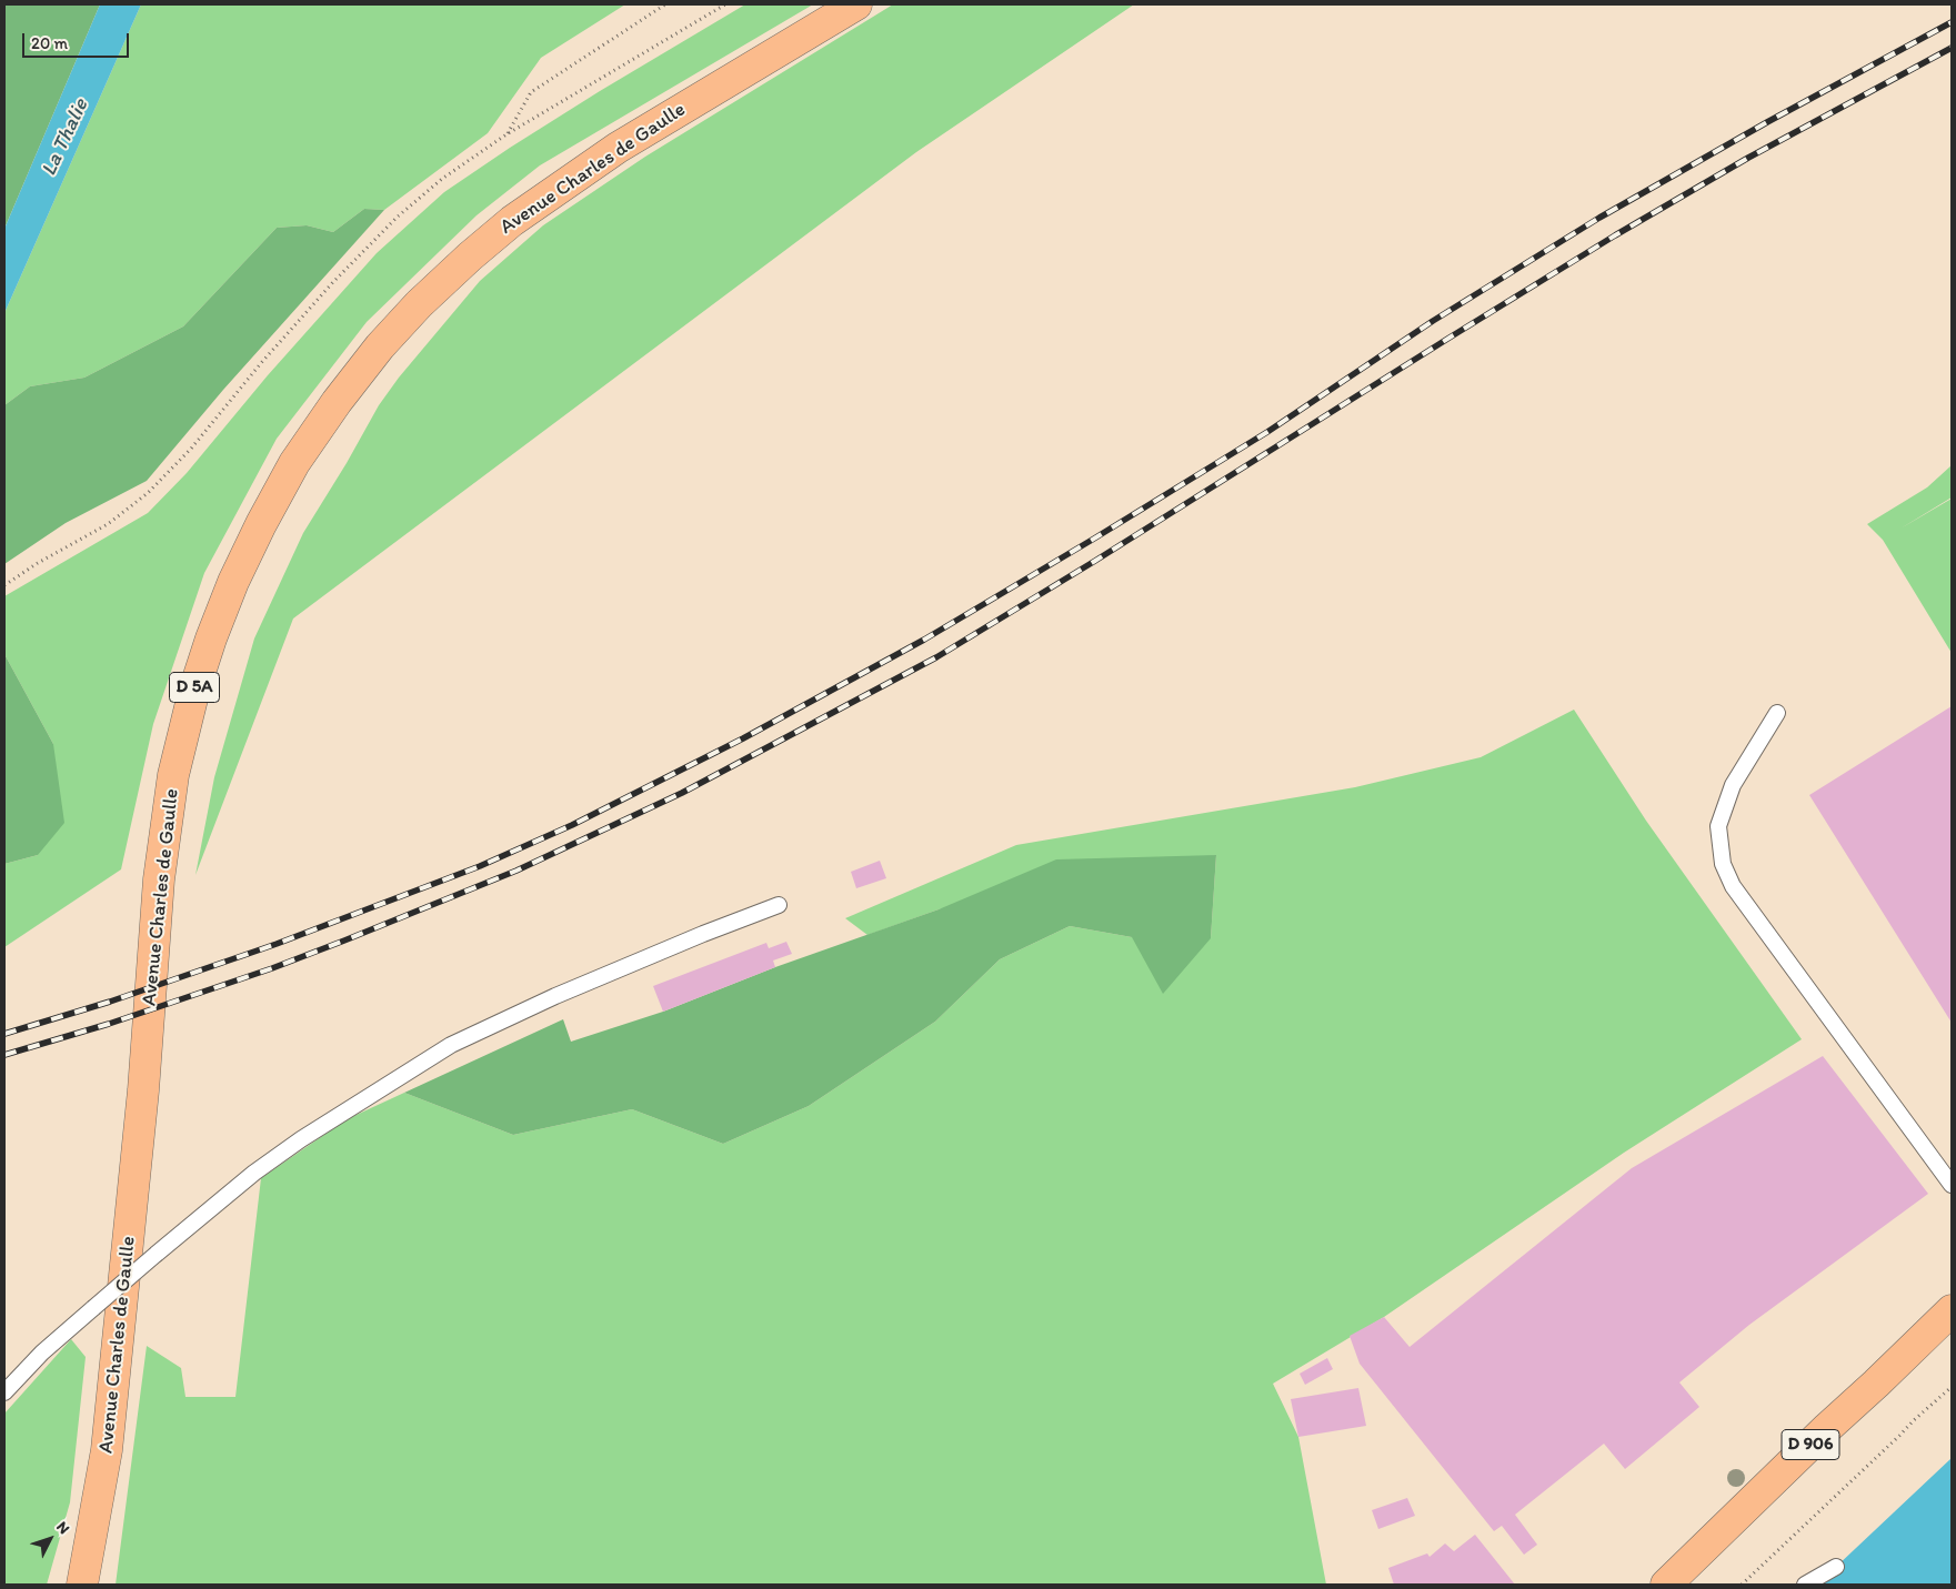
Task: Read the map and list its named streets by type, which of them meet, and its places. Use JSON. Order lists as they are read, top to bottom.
{
  "streets": {
    "main road": ["Avenue Charles de Gaulle", "D 5A", "D 906"]
  },
  "water": ["La Thalie"],
  "scale_bar": "20 m",
  "north": "top right"
}
